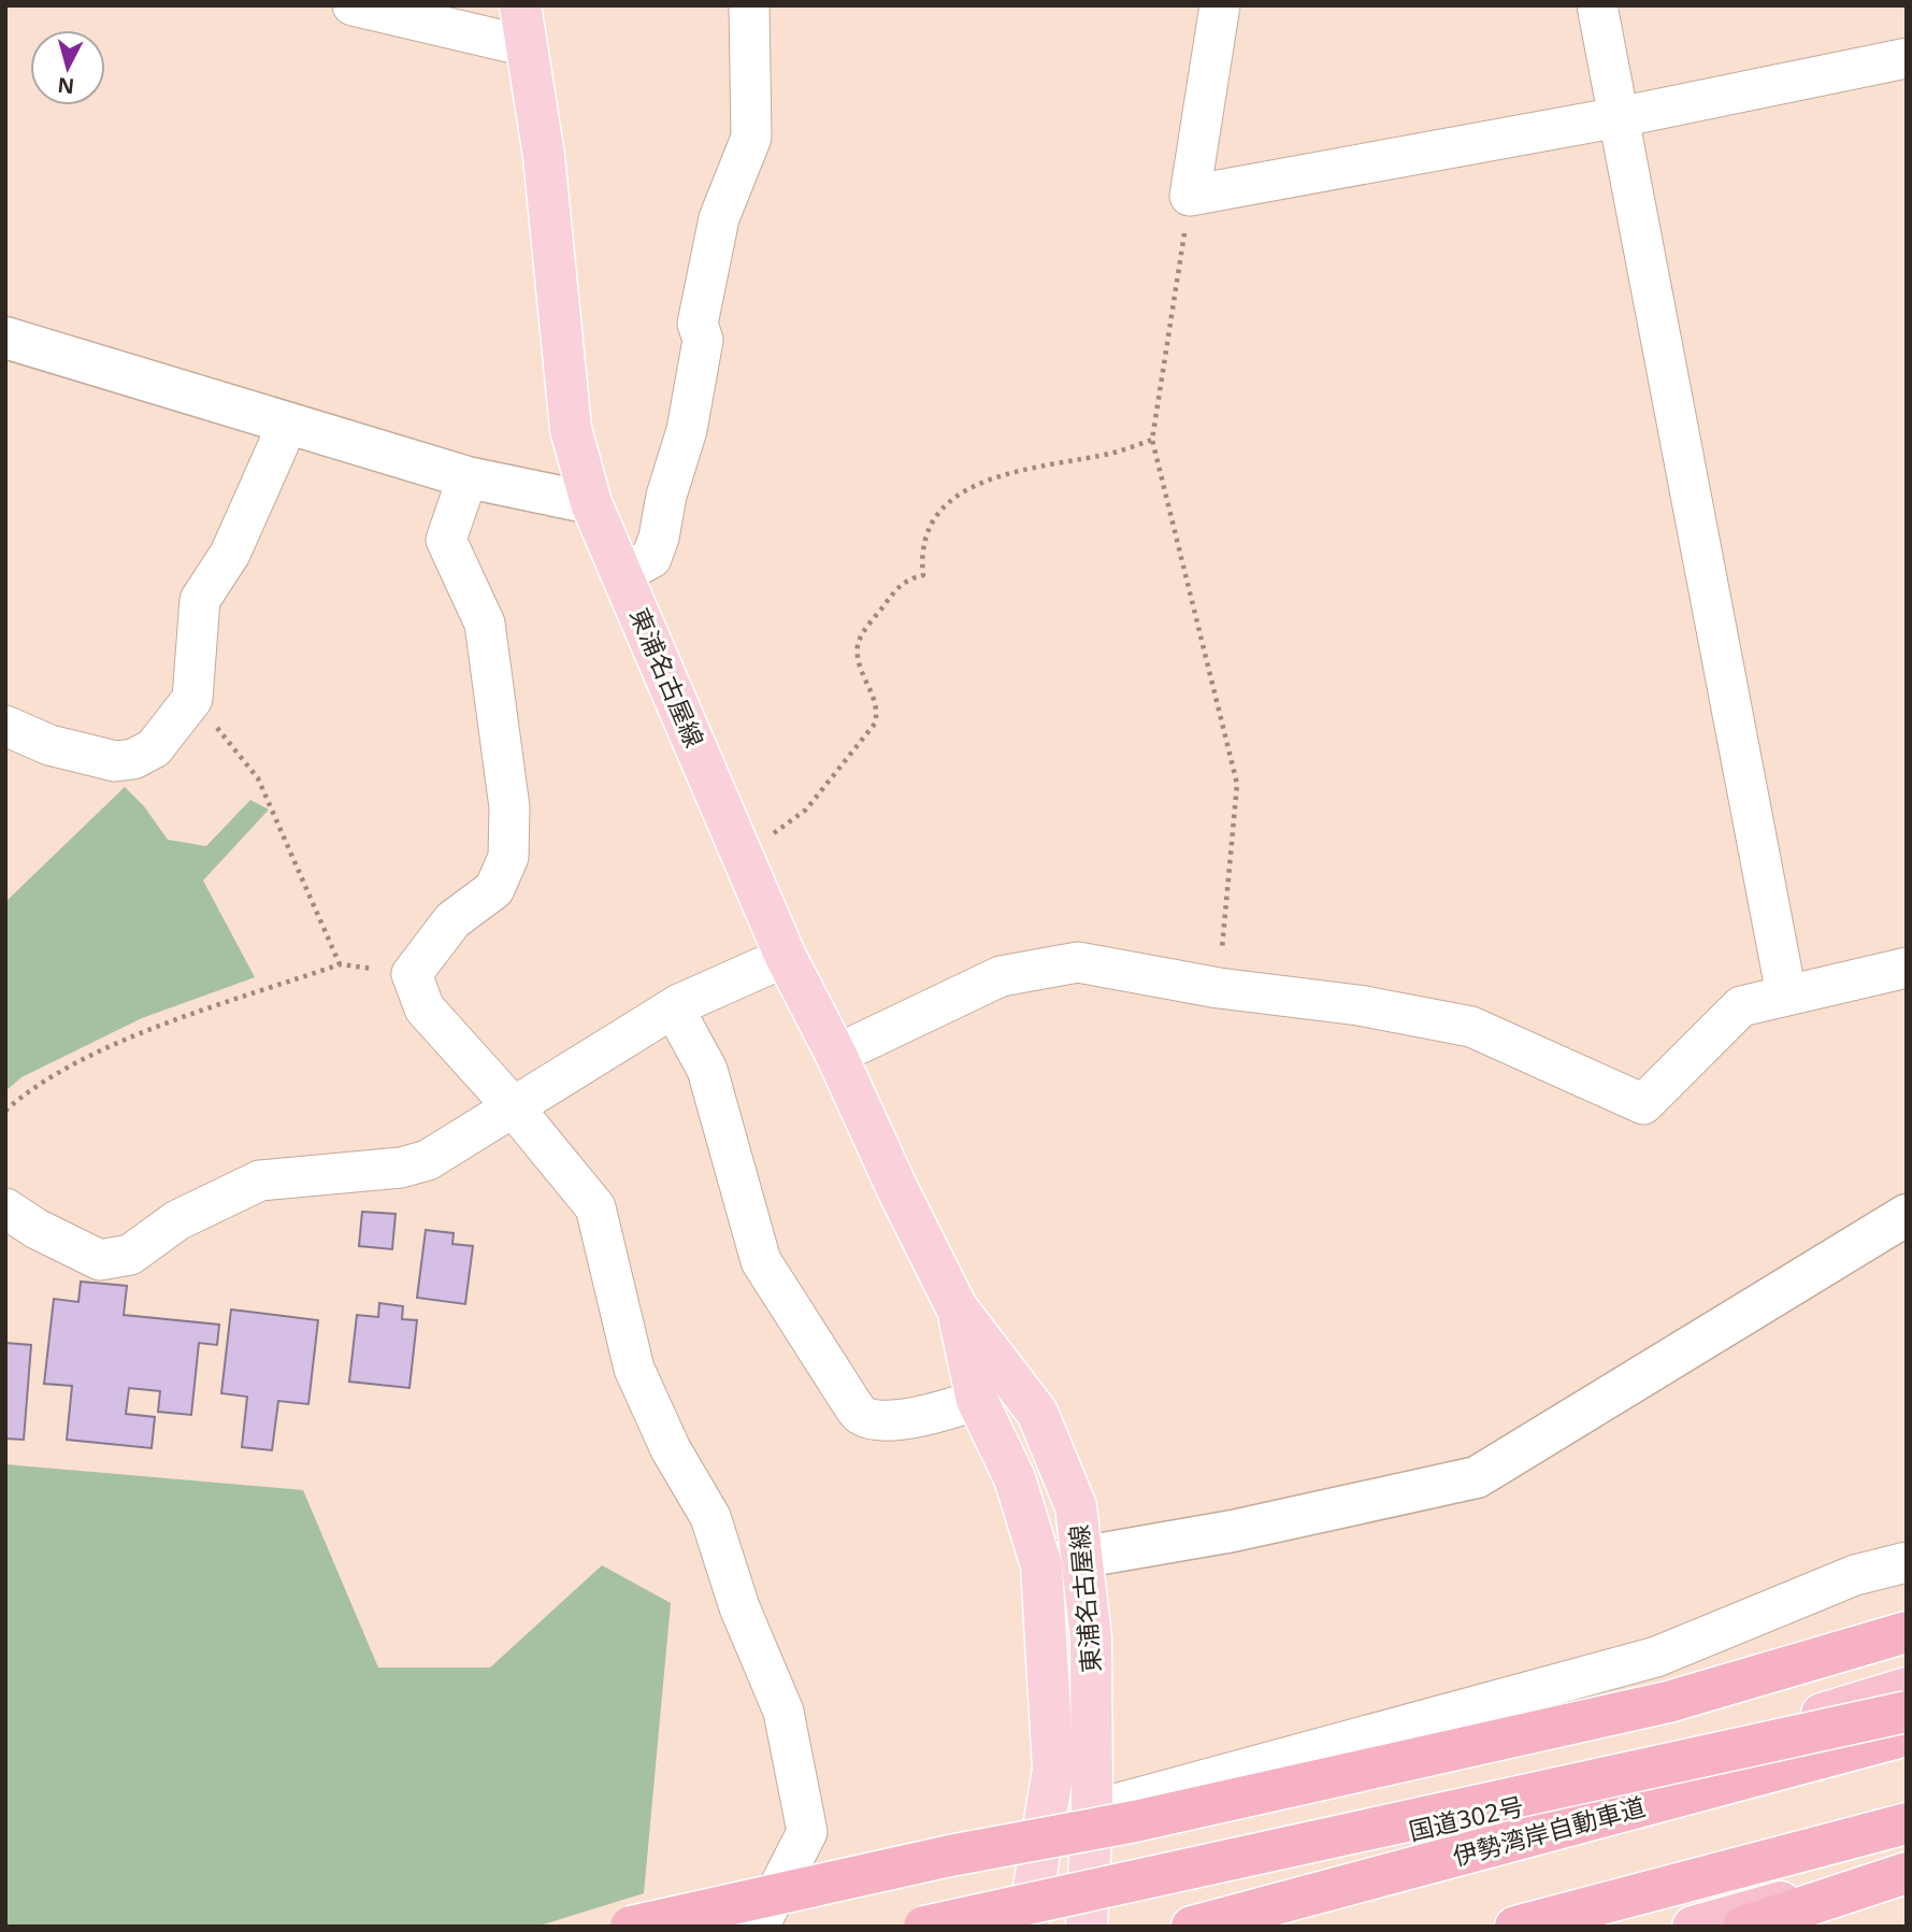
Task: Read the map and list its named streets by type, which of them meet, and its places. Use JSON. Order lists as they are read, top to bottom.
{
  "streets": {
    "highway": ["国道302号", "伊勢湾岸自動車道"],
    "main road": ["東浦名古屋線"]
  },
  "crossings": [
    ["東浦名古屋線", "国道302号"]
  ],
  "north": "bottom"
}
